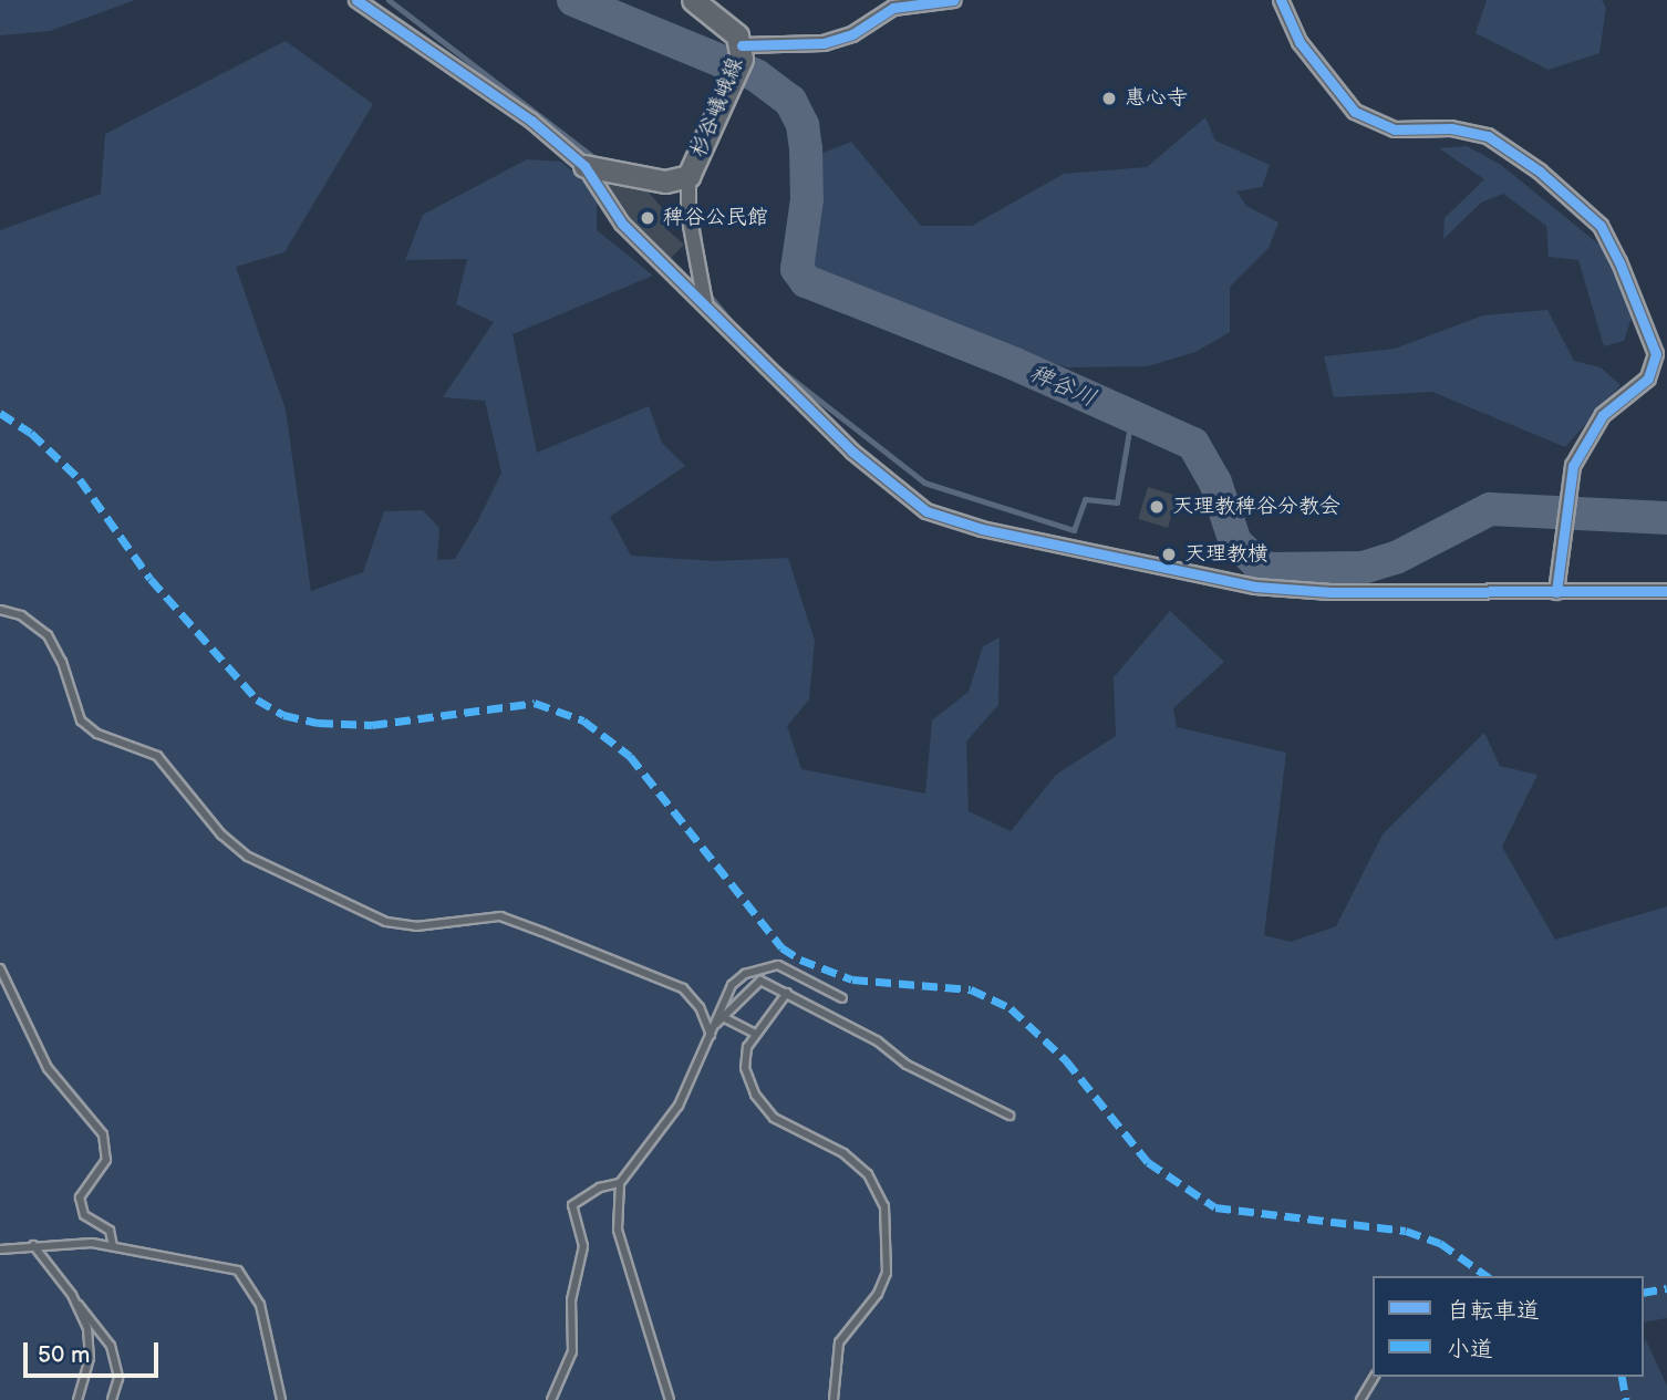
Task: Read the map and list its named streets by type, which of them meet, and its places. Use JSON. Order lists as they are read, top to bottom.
{
  "streets": {
    "main road": ["杉谷嶬峨線"]
  },
  "water": ["稗谷川"],
  "places": [
    "惠心寺",
    "稗谷公民館",
    "天理教稗谷分教会",
    "天理教横"
  ],
  "legend": ["自転車道", "小道"],
  "scale_bar": "50 m"
}
